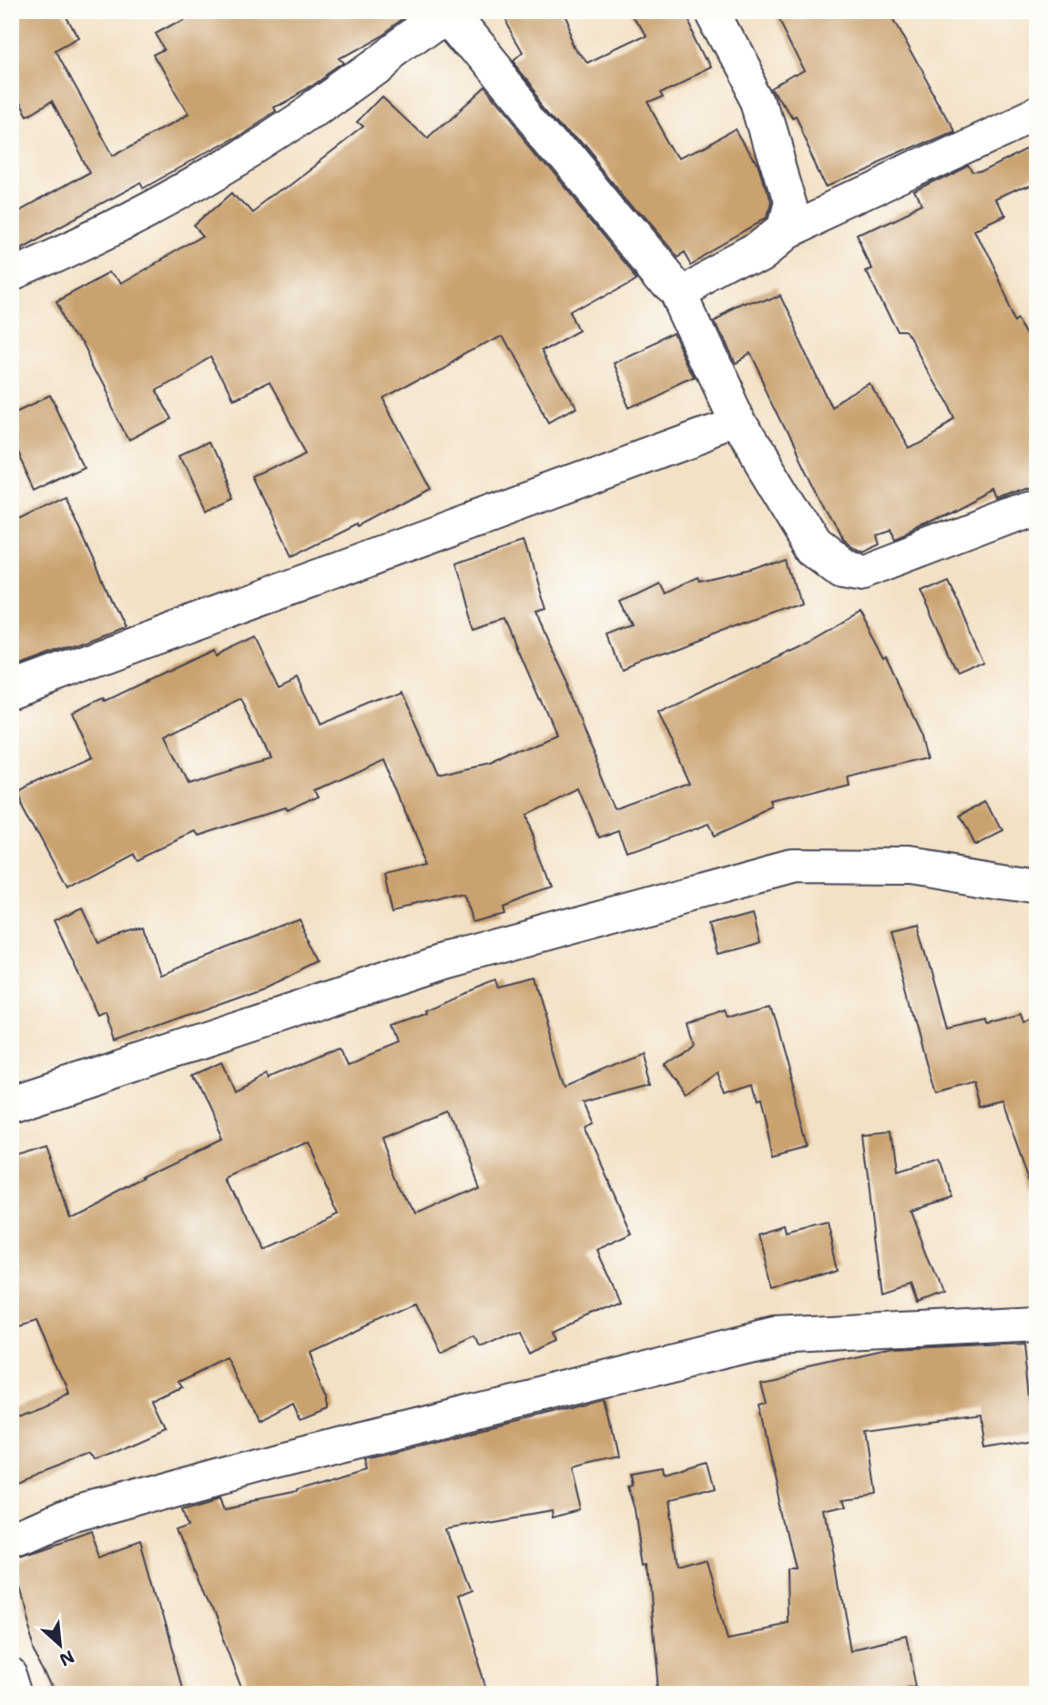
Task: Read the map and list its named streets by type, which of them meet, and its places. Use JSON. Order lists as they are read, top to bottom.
{
  "north": "bottom right"
}
